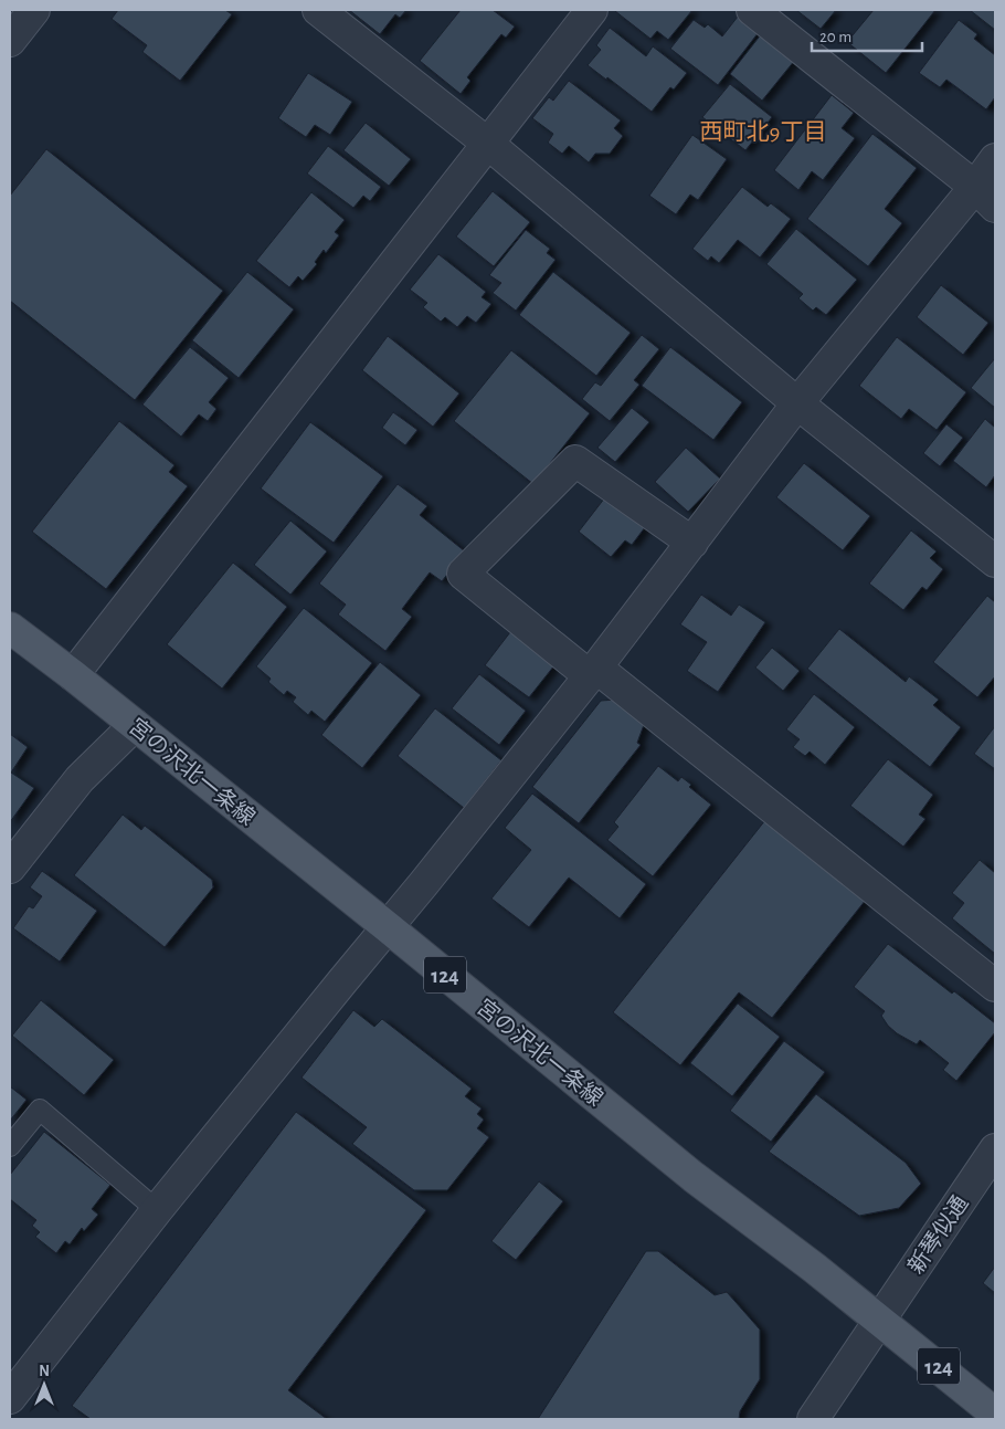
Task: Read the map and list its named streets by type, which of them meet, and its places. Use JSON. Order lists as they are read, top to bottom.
{
  "streets": {
    "main road": ["宮の沢北一条線", "124"],
    "street": ["新琴似通"]
  },
  "crossings": [
    ["宮の沢北一条線", "新琴似通"]
  ],
  "districts": ["西町北9丁目"],
  "scale_bar": "20 m",
  "north": "top"
}
